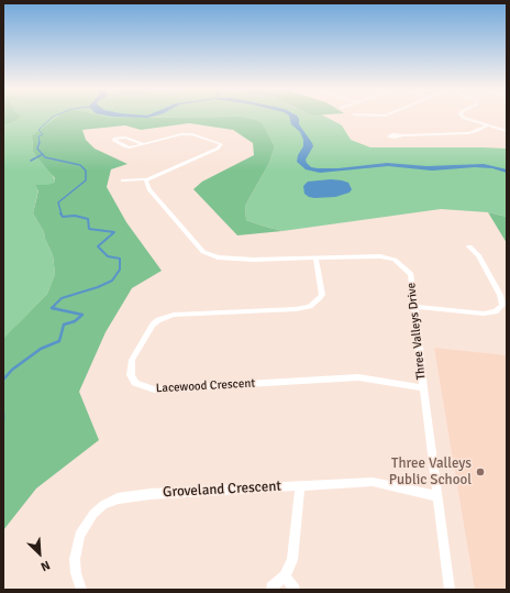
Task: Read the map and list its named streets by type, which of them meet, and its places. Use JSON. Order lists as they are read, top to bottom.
{
  "streets": {
    "street": ["Three Valleys Drive", "Lacewood Crescent", "Groveland Crescent"]
  },
  "crossings": [
    ["Three Valleys Drive", "Lacewood Crescent"],
    ["Three Valleys Drive", "Groveland Crescent"]
  ],
  "places": ["Three Valleys Public School"],
  "north": "bottom right"
}
